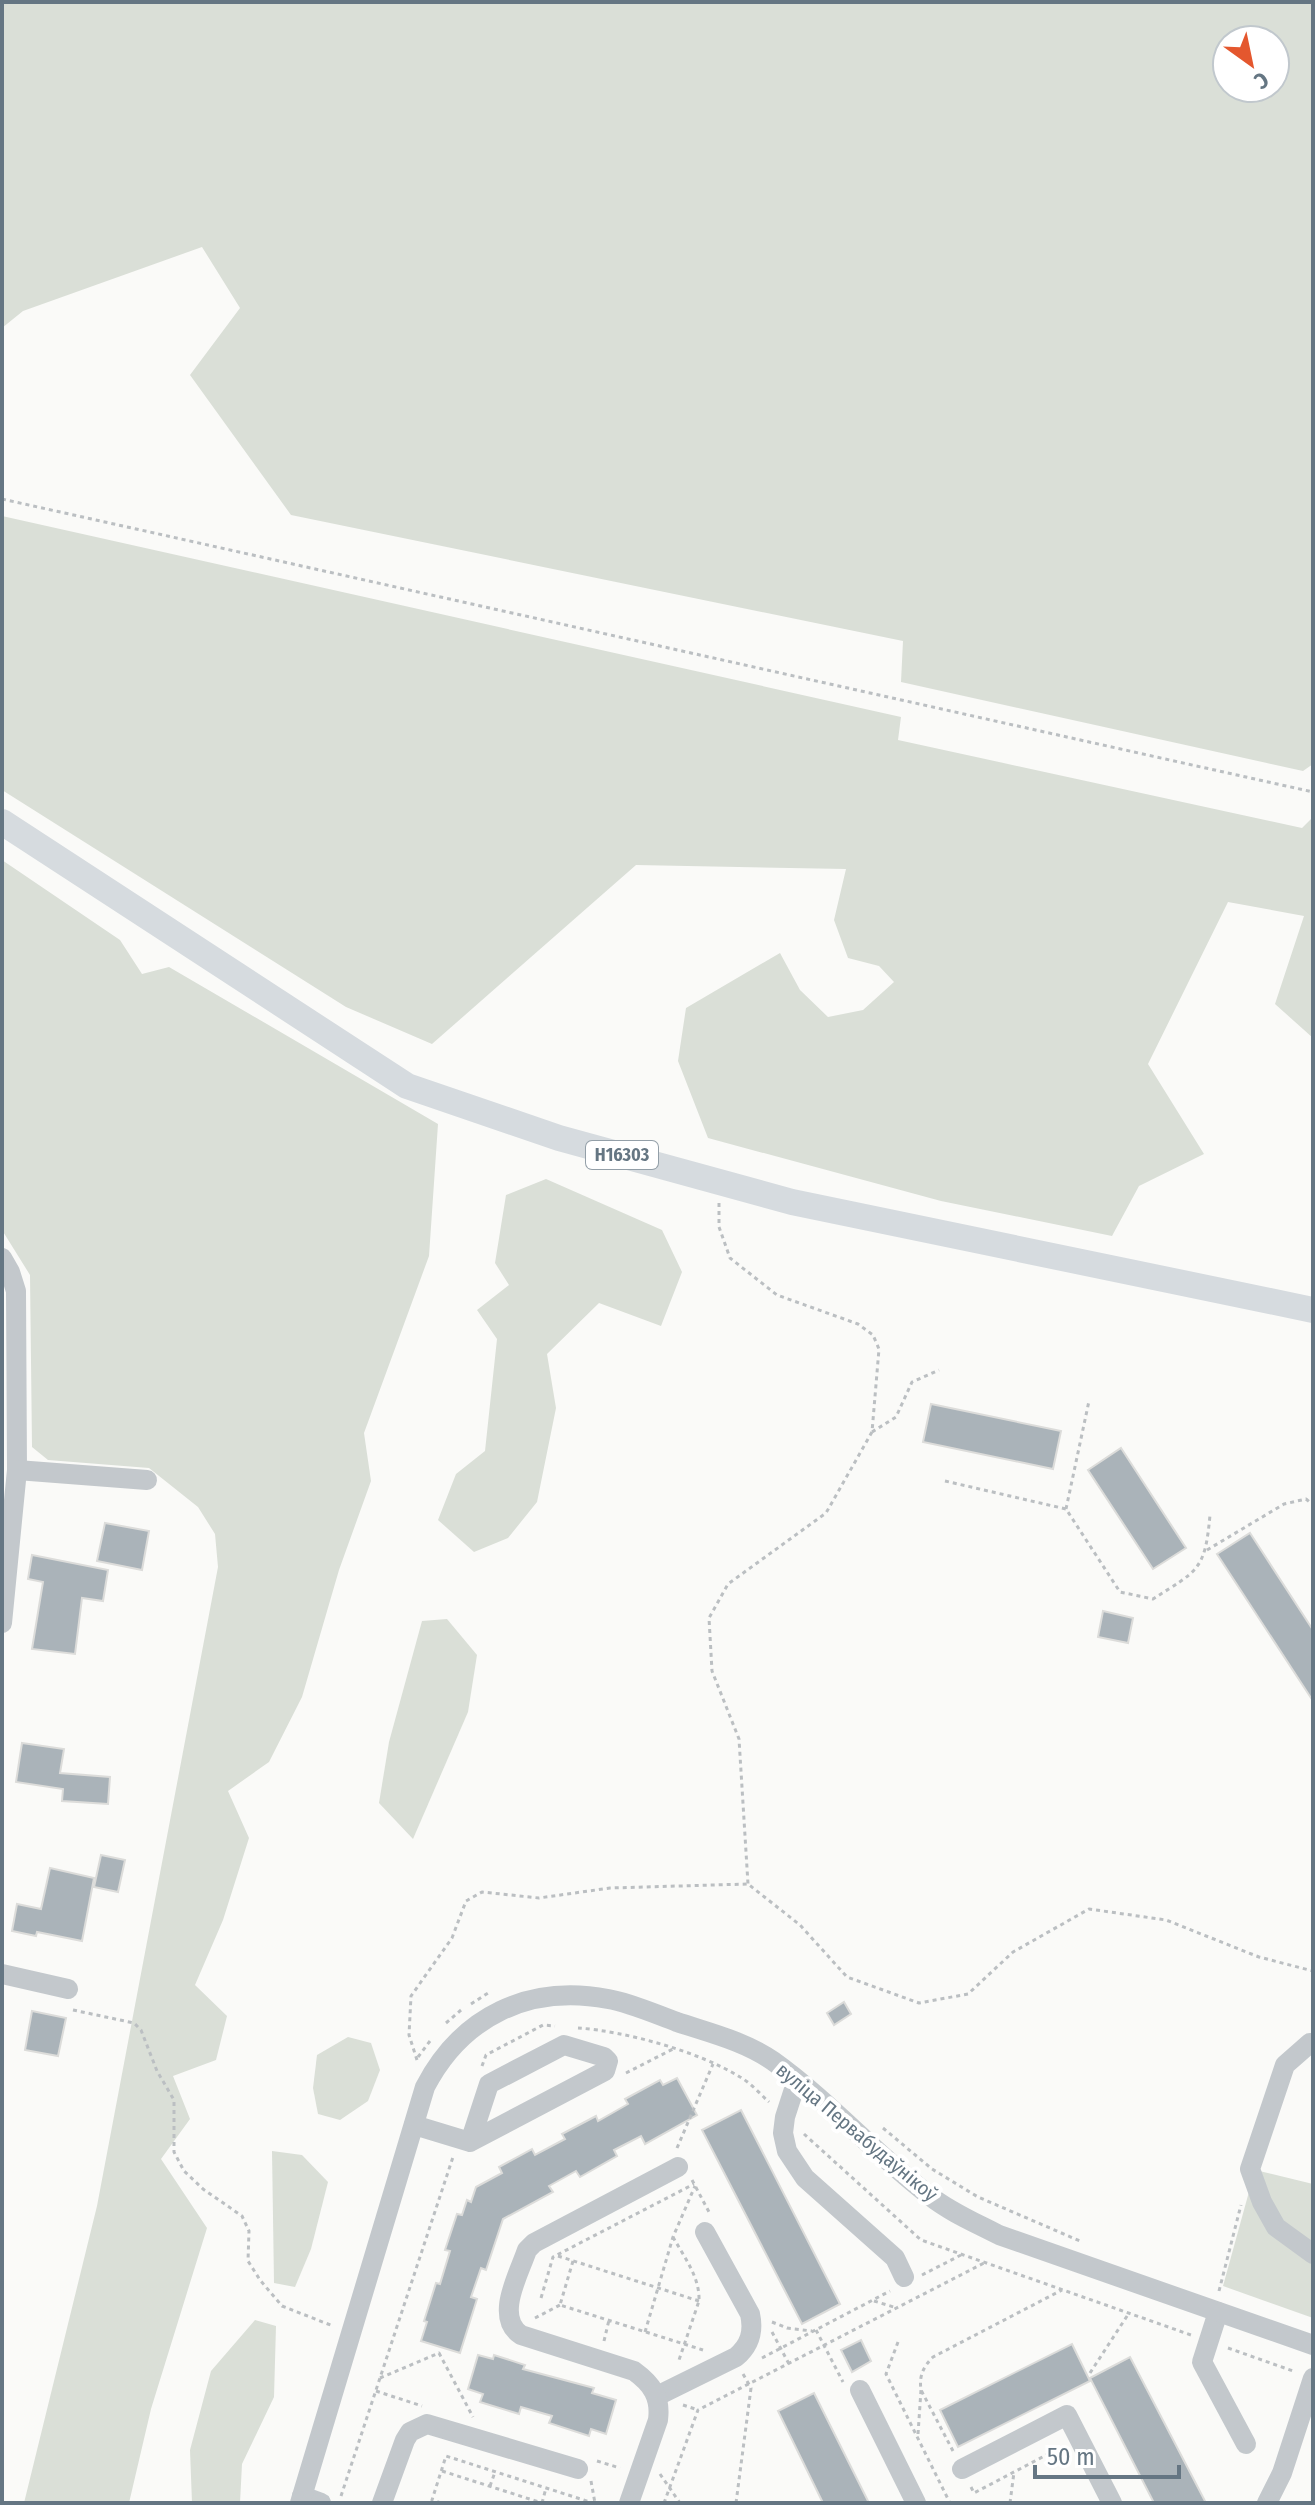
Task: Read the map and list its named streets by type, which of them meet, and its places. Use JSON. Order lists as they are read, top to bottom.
{
  "streets": {
    "main road": ["Н16303"],
    "street": ["вуліца Первабудаўнікоў"]
  },
  "scale_bar": "50 m",
  "north": "bottom right"
}
